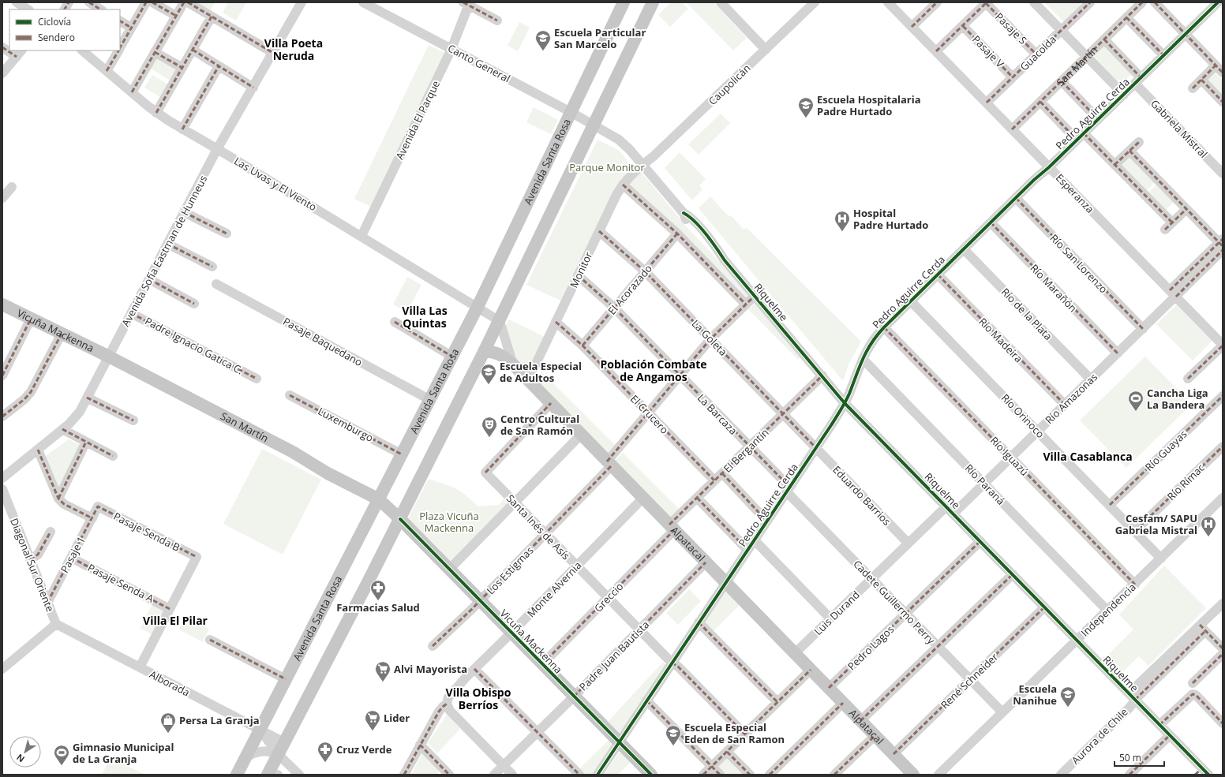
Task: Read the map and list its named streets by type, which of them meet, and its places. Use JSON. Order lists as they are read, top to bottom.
{
  "streets": {
    "main road": [
      "San Martín",
      "Avenida Santa Rosa",
      "Vicuña Mackenna",
      "Alpatacal"
    ],
    "street": [
      "Pasaje S",
      "Pasaje V",
      "Guacolda",
      "Canto General",
      "Caupolicán",
      "Pedro Aguirre Cerda",
      "Avenida El Parque",
      "Gabriela Mistral",
      "Las Uvas y El Viento",
      "Esperanza",
      "Avenida Sofía Eastman de Hunneus",
      "Río San Lorenzo",
      "Monitor",
      "Río Marañón",
      "El Acorazado",
      "Riquelme",
      "Río de la Plata",
      "La Goleta",
      "Río Madeira",
      "Pasaje Baquedano",
      "Padre Ignacio Gatica C.",
      "Río Amazonas",
      "El Crucero",
      "La Barcaza",
      "Río Orinoco",
      "Luxemburgo",
      "El Bergantín",
      "Río Guayas",
      "Río Iguazú",
      "Río Rímac",
      "Río Paraná",
      "Eduardo Barrios",
      "Santa Inés de Asís",
      "Pasaje Senda B",
      "Pasaje 1",
      "Diagonal Sur Oriente",
      "Los Estigmas",
      "Pasaje Senda A",
      "Monte Alvernia",
      "Greccio",
      "Cadete Guillermo Perry",
      "Independencia",
      "Luis Durand",
      "Pedro Lagos",
      "Padre Juan Bautista",
      "René Schneider",
      "Alborada",
      "Aurora de Chile"
    ]
  },
  "crossings": [
    ["Pasaje S", "Guacolda"],
    ["Pasaje V", "Guacolda"],
    ["Guacolda", "Esperanza"],
    ["Canto General", "Avenida El Parque"],
    ["Canto General", "Avenida Santa Rosa"],
    ["Canto General", "Riquelme"],
    ["San Martín", "Gabriela Mistral"],
    ["San Martín", "Avenida Santa Rosa"],
    ["San Martín", "Esperanza"],
    ["San Martín", "Avenida Sofía Eastman de Hunneus"],
    ["San Martín", "Vicuña Mackenna"],
    ["Caupolicán", "Monitor"],
    ["Caupolicán", "Riquelme"],
    ["Pedro Aguirre Cerda", "Gabriela Mistral"],
    ["Pedro Aguirre Cerda", "Esperanza"],
    ["Pedro Aguirre Cerda", "Río San Lorenzo"],
    ["Pedro Aguirre Cerda", "Río Marañón"],
    ["Pedro Aguirre Cerda", "Riquelme"],
    ["Pedro Aguirre Cerda", "Río de la Plata"],
    ["Pedro Aguirre Cerda", "Vicuña Mackenna"],
    ["Pedro Aguirre Cerda", "La Goleta"],
    ["Pedro Aguirre Cerda", "Río Madeira"],
    ["Pedro Aguirre Cerda", "La Barcaza"],
    ["Pedro Aguirre Cerda", "Río Orinoco"],
    ["Pedro Aguirre Cerda", "Río Iguazú"],
    ["Pedro Aguirre Cerda", "Río Paraná"],
    ["Pedro Aguirre Cerda", "Eduardo Barrios"],
    ["Pedro Aguirre Cerda", "Santa Inés de Asís"],
    ["Pedro Aguirre Cerda", "Alpatacal"],
    ["Pedro Aguirre Cerda", "Cadete Guillermo Perry"],
    ["Avenida El Parque", "Las Uvas y El Viento"],
    ["Avenida Santa Rosa", "Las Uvas y El Viento"],
    ["Avenida Santa Rosa", "Vicuña Mackenna"],
    ["Avenida Santa Rosa", "Pasaje Baquedano"],
    ["Avenida Santa Rosa", "Luxemburgo"],
    ["Avenida Santa Rosa", "Alborada"],
    ["Las Uvas y El Viento", "Avenida Sofía Eastman de Hunneus"],
    ["Esperanza", "Río Amazonas"],
    ["Avenida Sofía Eastman de Hunneus", "Vicuña Mackenna"],
    ["Avenida Sofía Eastman de Hunneus", "Padre Ignacio Gatica C."],
    ["Río San Lorenzo", "Río Amazonas"],
    ["Monitor", "Riquelme"],
    ["Monitor", "La Goleta"],
    ["Monitor", "El Crucero"],
    ["Monitor", "La Barcaza"],
    ["Monitor", "Alpatacal"],
    ["Río Marañón", "Río Amazonas"],
    ["El Acorazado", "Riquelme"],
    ["El Acorazado", "La Goleta"],
    ["El Acorazado", "El Crucero"],
    ["El Acorazado", "La Barcaza"],
    ["Riquelme", "Río Amazonas"],
    ["Riquelme", "El Bergantín"],
    ["Riquelme", "Los Estigmas"],
    ["Riquelme", "Independencia"],
    ["Riquelme", "Luis Durand"],
    ["Riquelme", "Pedro Lagos"],
    ["Riquelme", "René Schneider"],
    ["Riquelme", "Aurora de Chile"],
    ["Río de la Plata", "Río Amazonas"],
    ["Vicuña Mackenna", "Los Estigmas"],
    ["Vicuña Mackenna", "Monte Alvernia"],
    ["Vicuña Mackenna", "Greccio"],
    ["Vicuña Mackenna", "Padre Juan Bautista"],
    ["La Goleta", "El Bergantín"],
    ["La Goleta", "Eduardo Barrios"],
    ["La Goleta", "Los Estigmas"],
    ["Río Madeira", "Río Amazonas"],
    ["Río Amazonas", "Río Orinoco"],
    ["Río Amazonas", "Río Iguazú"],
    ["Río Amazonas", "Río Paraná"],
    ["El Crucero", "El Bergantín"],
    ["El Crucero", "Los Estigmas"],
    ["La Barcaza", "El Bergantín"],
    ["La Barcaza", "Los Estigmas"],
    ["La Barcaza", "Cadete Guillermo Perry"],
    ["Río Orinoco", "Río Guayas"],
    ["Río Orinoco", "Río Rímac"],
    ["Río Orinoco", "Independencia"],
    ["El Bergantín", "Alpatacal"],
    ["El Bergantín", "Greccio"],
    ["Río Iguazú", "Independencia"],
    ["Río Paraná", "Independencia"],
    ["Eduardo Barrios", "Luis Durand"],
    ["Santa Inés de Asís", "Alpatacal"],
    ["Santa Inés de Asís", "Los Estigmas"],
    ["Santa Inés de Asís", "Monte Alvernia"],
    ["Santa Inés de Asís", "Greccio"],
    ["Santa Inés de Asís", "Padre Juan Bautista"],
    ["Pasaje Senda B", "Pasaje 1"],
    ["Pasaje Senda B", "Pasaje Senda A"],
    ["Alpatacal", "Los Estigmas"],
    ["Alpatacal", "Monte Alvernia"],
    ["Alpatacal", "Greccio"],
    ["Alpatacal", "Luis Durand"],
    ["Alpatacal", "Pedro Lagos"],
    ["Alpatacal", "Padre Juan Bautista"],
    ["Alpatacal", "René Schneider"],
    ["Pasaje 1", "Diagonal Sur Oriente"],
    ["Pasaje 1", "Pasaje Senda A"],
    ["Diagonal Sur Oriente", "Alborada"],
    ["Cadete Guillermo Perry", "Independencia"],
    ["Cadete Guillermo Perry", "Luis Durand"],
    ["Cadete Guillermo Perry", "Pedro Lagos"],
    ["Cadete Guillermo Perry", "René Schneider"]
  ],
  "districts": [
    "Villa Poeta Neruda",
    "Villa Las Quintas",
    "Población Combate de Angamos",
    "Villa Casablanca",
    "Villa El Pilar",
    "Villa Obispo Berríos"
  ],
  "parks": ["Parque Monitor", "Plaza Vicuña Mackenna"],
  "places": {
    "school or university": [
      "Escuela Particular San Marcelo",
      "Escuela Hospitalaria Padre Hurtado",
      "Escuela Especial de Adultos",
      "Escuela Nanihue",
      "Escuela Especial Eden de San Ramon"
    ],
    "hospital": ["Hospital Padre Hurtado", "Cesfam/ SAPU Gabriela Mistral"],
    "sports": ["Cancha Liga La Bandera", "Gimnasio Municipal de La Granja"],
    "theatre": ["Centro Cultural de San Ramón"],
    "pharmacy": ["Farmacias Salud", "Cruz Verde"],
    "supermarket": ["Alvi Mayorista", "Lider"],
    "shop": ["Persa La Granja"]
  },
  "legend": ["Ciclovía", "Sendero"],
  "scale_bar": "50 m",
  "north": "bottom left"
}
